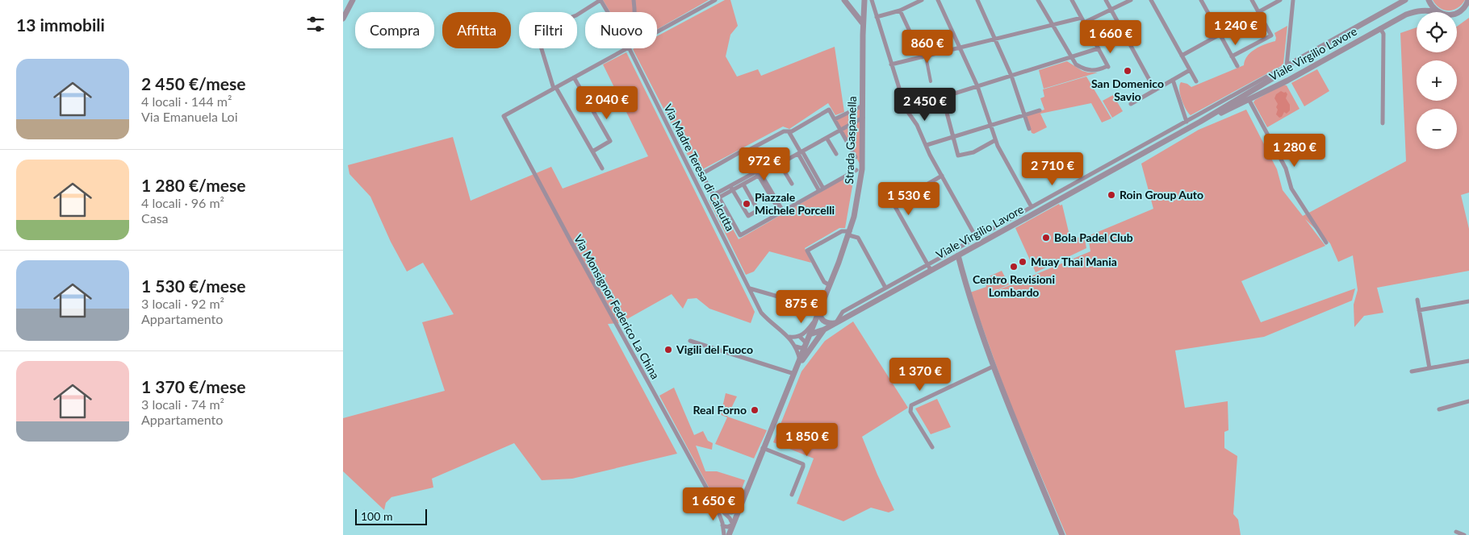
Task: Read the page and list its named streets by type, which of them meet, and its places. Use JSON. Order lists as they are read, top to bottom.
{
  "streets": {
    "street": [
      "Viale Virgilio Lavore",
      "Strada Gaspanella",
      "Via Madre Teresa di Calcutta",
      "Via Monsignor Federico La China"
    ]
  },
  "crossings": [
    ["Viale Virgilio Lavore", "Strada Gaspanella"]
  ],
  "places": [
    "San Domenico Savio",
    "Roin Group Auto",
    "Piazzale Michele Porcelli",
    "Bola Padel Club",
    "Muay Thai Mania",
    "Centro Revisioni Lombardo",
    "Vigili del Fuoco",
    "Real Forno"
  ],
  "scale_bar": "100 m",
  "page": {
    "heading": "13 immobili",
    "map_buttons": ["+", "−"],
    "price": [
      "1 240 €",
      "1 660 €",
      "860 €",
      "2 040 €",
      "2 450 €",
      "1 280 €",
      "972 €",
      "2 710 €",
      "1 530 €",
      "875 €",
      "1 370 €",
      "1 850 €",
      "1 650 €"
    ],
    "chip": [
      "Compra",
      "Affitta",
      "Filtri",
      "Nuovo"
    ],
    "list": [
      {
        "name": "2 450 €/mese",
        "note": "4 locali · 144 m² · Via Emanuela Loi"
      },
      {
        "name": "1 280 €/mese",
        "note": "4 locali · 96 m² · Casa"
      },
      {
        "name": "1 530 €/mese",
        "note": "3 locali · 92 m² · Appartamento"
      },
      {
        "name": "1 370 €/mese",
        "note": "3 locali · 74 m² · Appartamento"
      }
    ],
    "scale": "100 m"
  }
}
